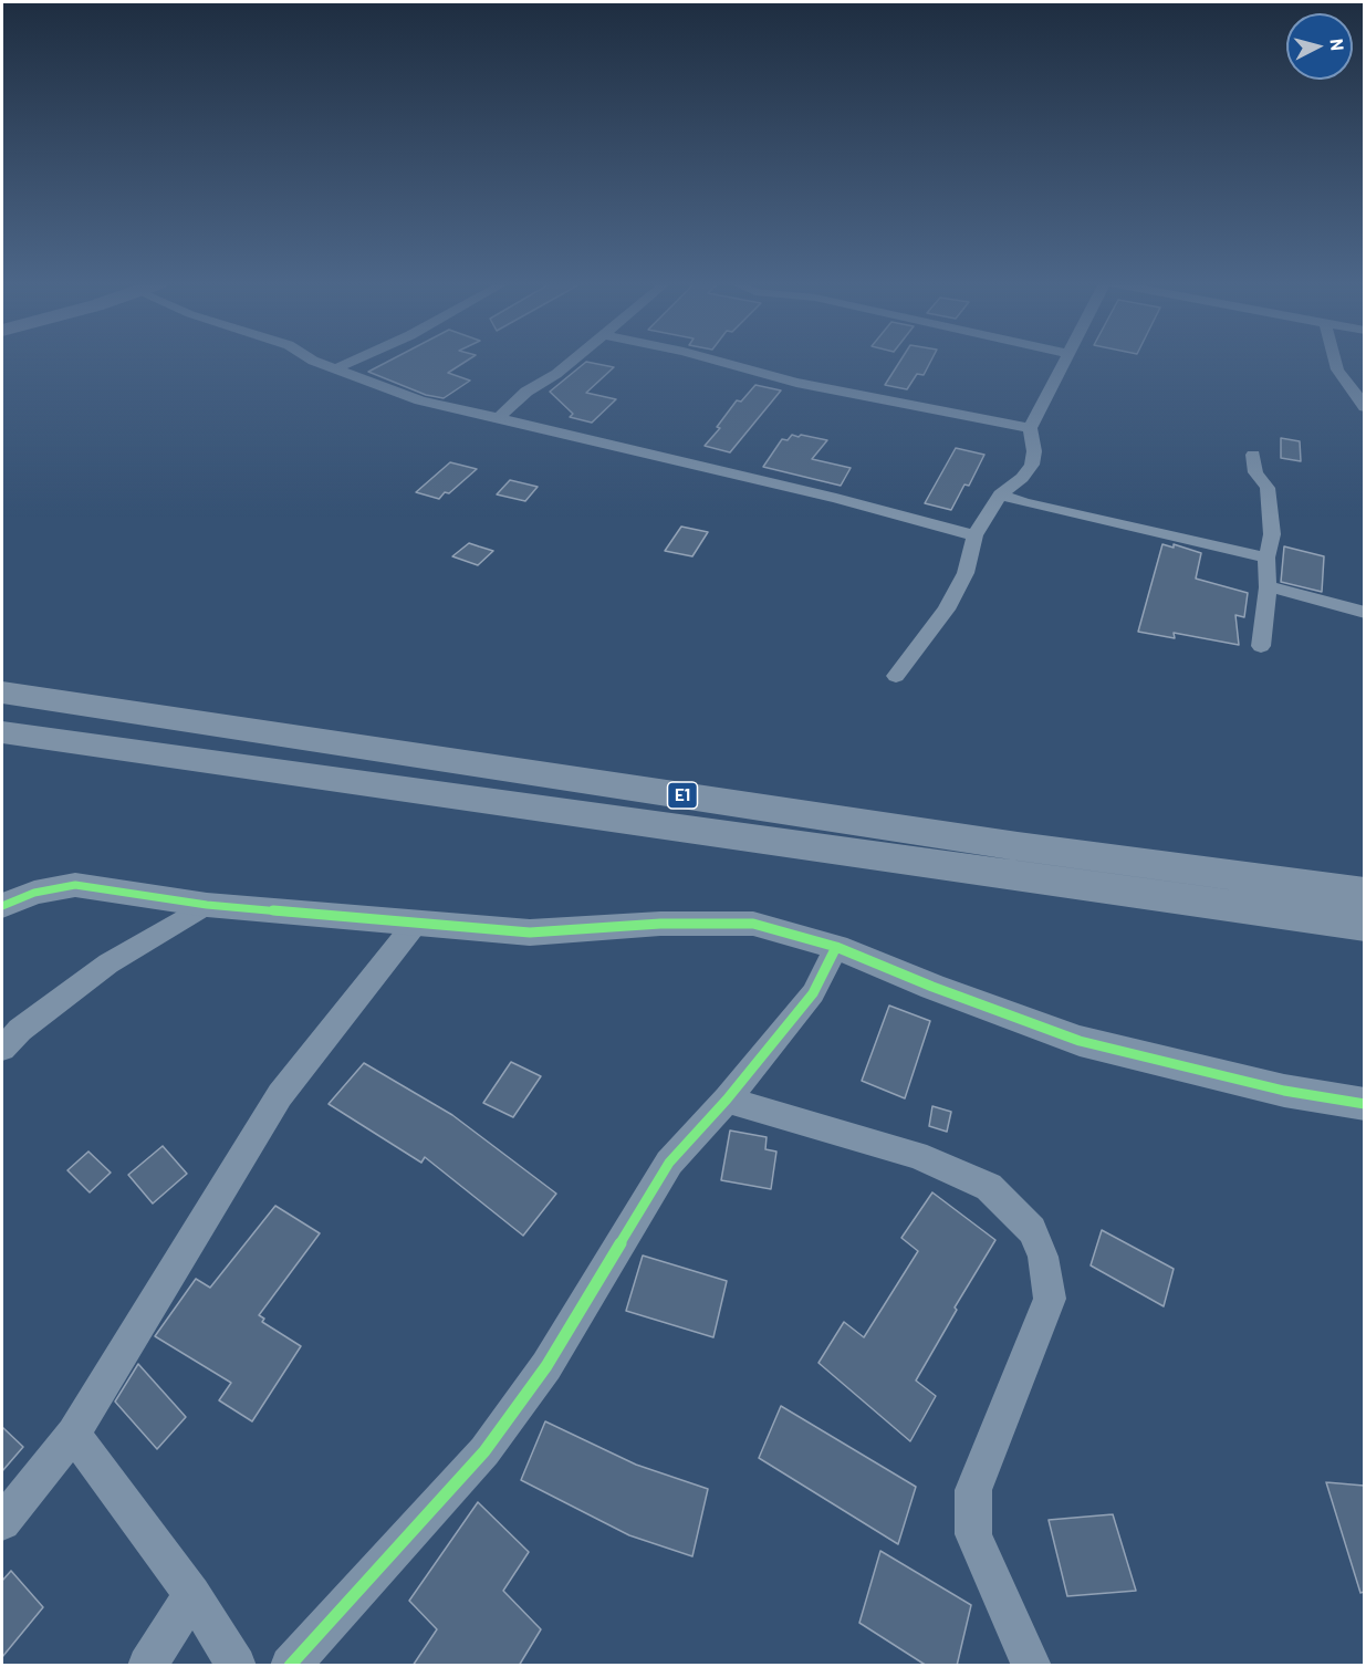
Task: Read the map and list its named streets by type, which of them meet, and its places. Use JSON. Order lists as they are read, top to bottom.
{
  "streets": {
    "highway": ["E1"]
  },
  "north": "right"
}
